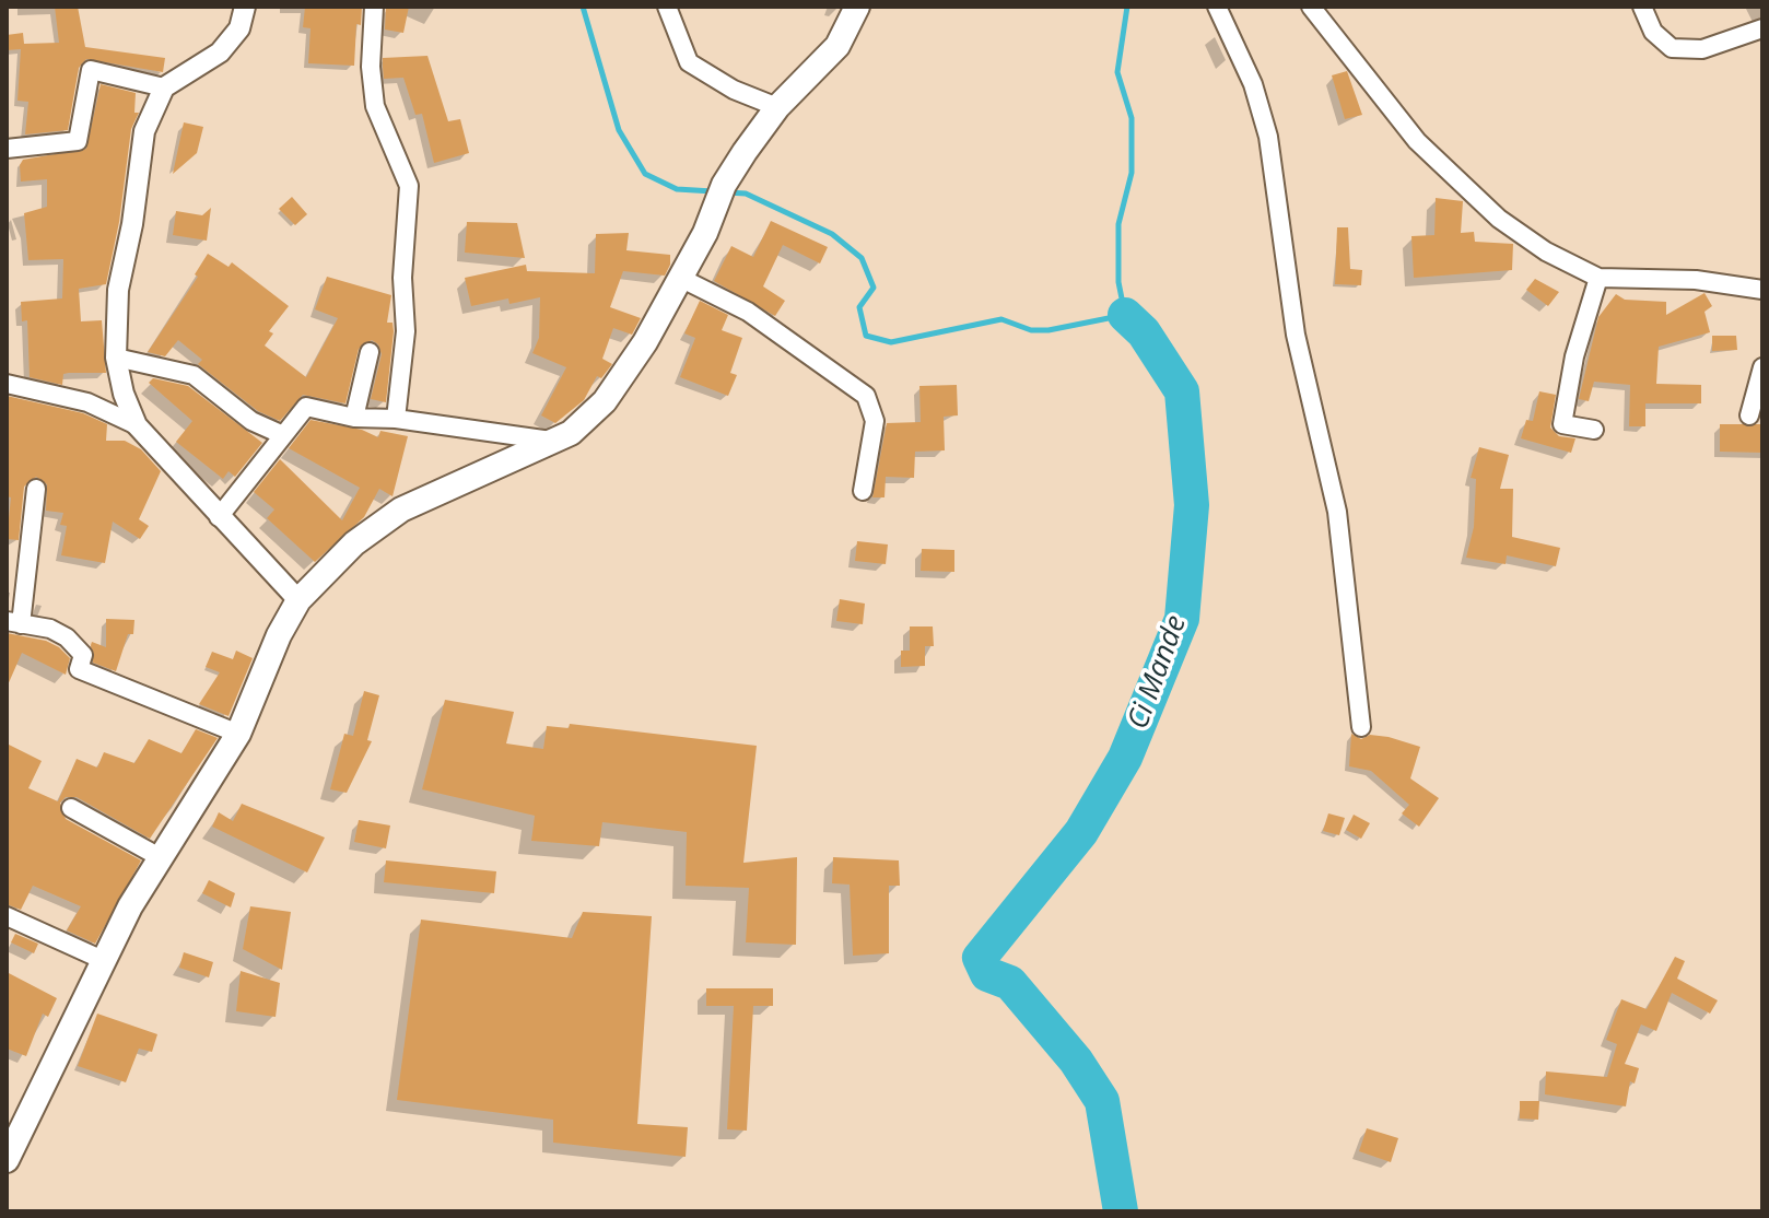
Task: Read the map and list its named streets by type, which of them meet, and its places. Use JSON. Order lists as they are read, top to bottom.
{
  "water": ["Ci Mande"]
}
